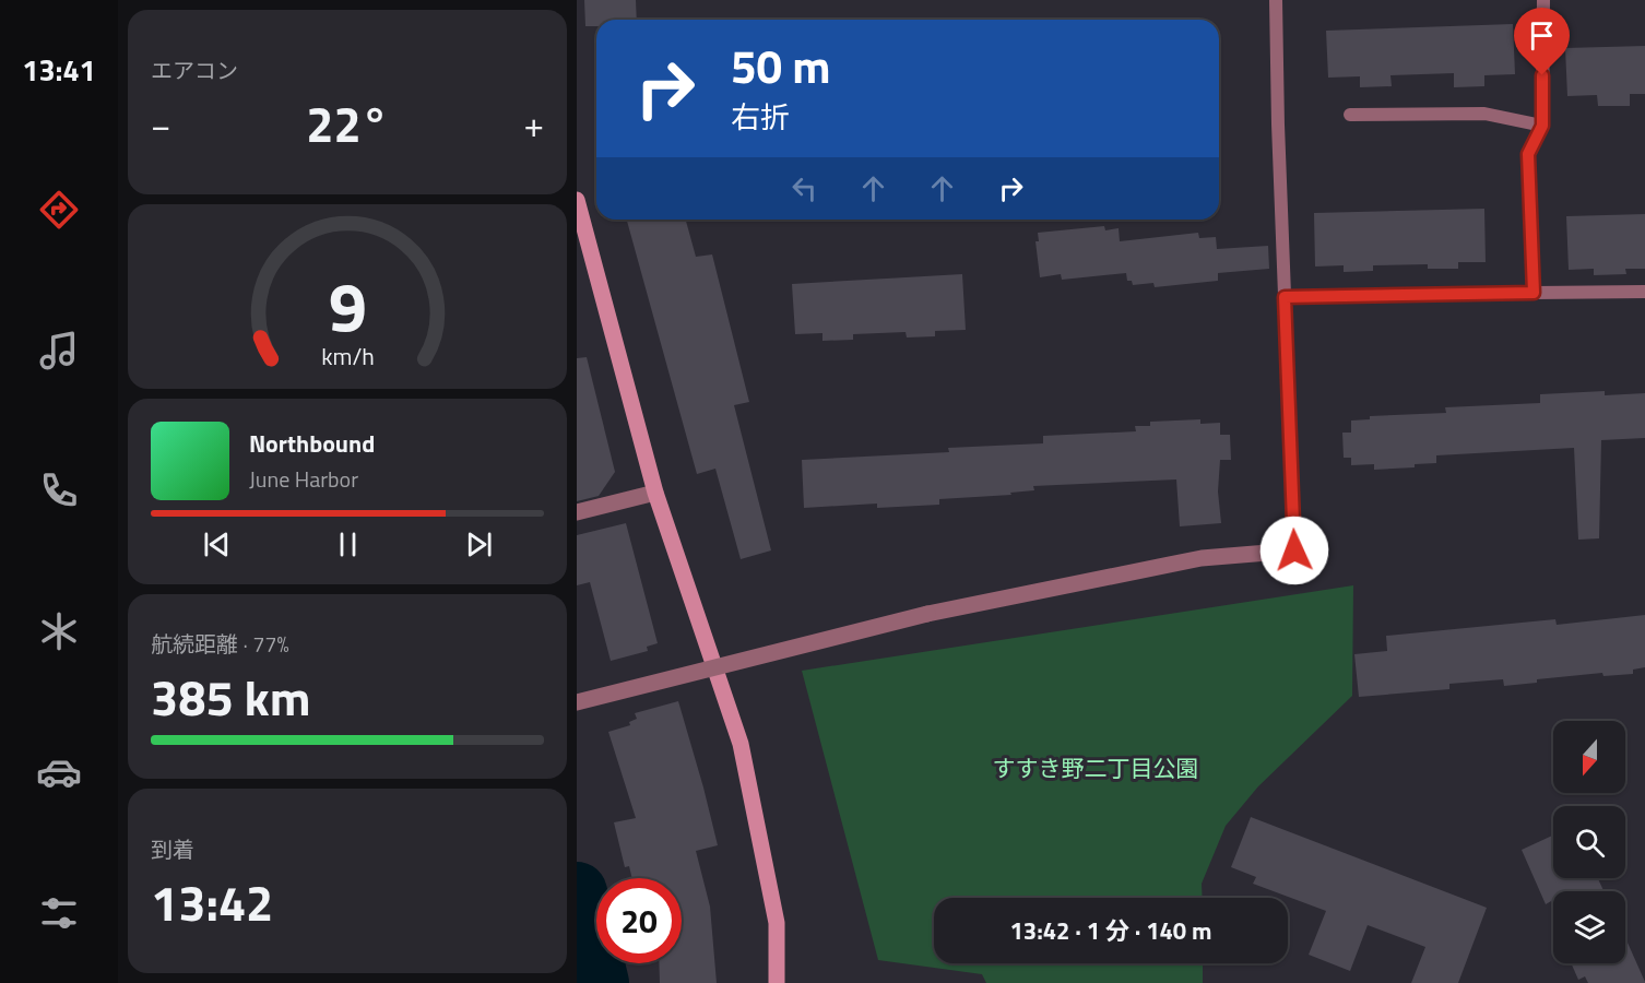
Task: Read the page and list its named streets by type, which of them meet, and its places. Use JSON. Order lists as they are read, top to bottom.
{
  "parks": ["すすき野二丁目公園"],
  "north": "bottom",
  "page": {
    "tabs": "13:41",
    "tile": [
      "エアコン",
      ["航続距離 · 77%", "385 km"],
      ["到着", "13:42"]
    ],
    "turn": ["50 m", "右折"],
    "heat": ["−", "22°", "+"],
    "song": ["Northbound", "June Harbor"],
    "limit": "20",
    "trip": "13:42 · 1 分 · 140 m",
    "gauge": ["9", "km/h"]
  }
}
